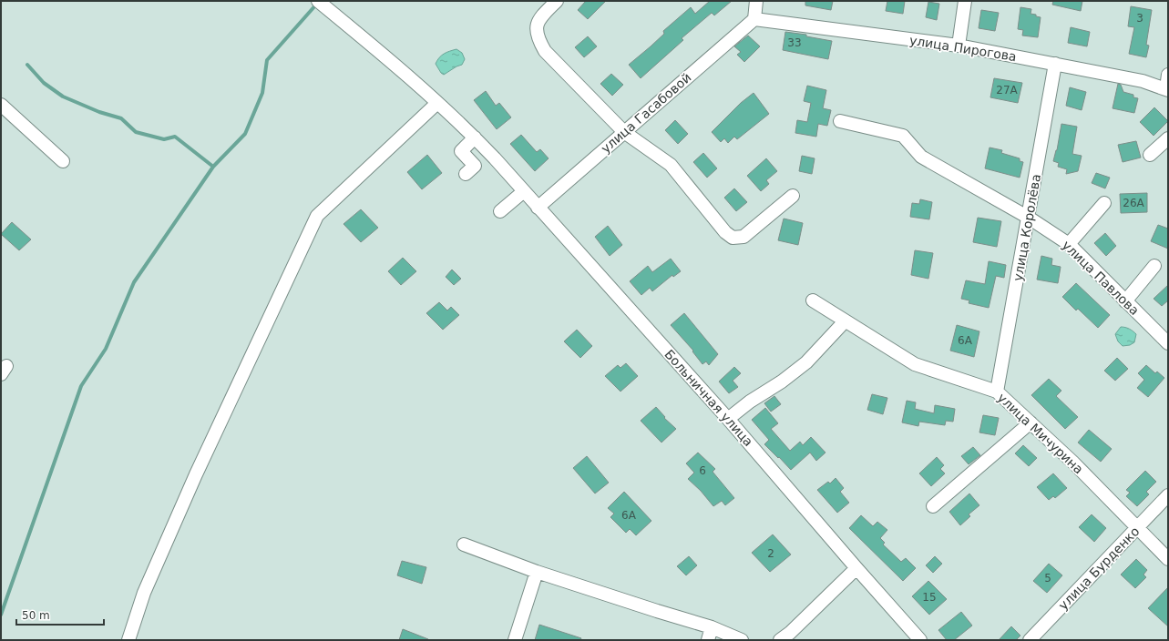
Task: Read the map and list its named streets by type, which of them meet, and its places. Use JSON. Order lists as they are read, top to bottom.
{
  "streets": {
    "street": [
      "улица Пирогова",
      "улица Гасабовой",
      "улица Королёва",
      "улица Павлова",
      "Больничная улица",
      "улица Мичурина",
      "улица Бурденко"
    ]
  },
  "crossings": [
    ["улица Пирогова", "улица Гасабовой"],
    ["улица Пирогова", "улица Королёва"],
    ["улица Гасабовой", "Больничная улица"],
    ["улица Королёва", "улица Павлова"],
    ["улица Королёва", "улица Мичурина"],
    ["улица Мичурина", "улица Бурденко"]
  ],
  "house_numbers": [
    "3",
    "33",
    "27А",
    "26А",
    "6А",
    "6",
    "6А",
    "2",
    "5",
    "15"
  ],
  "scale_bar": "50 m"
}
